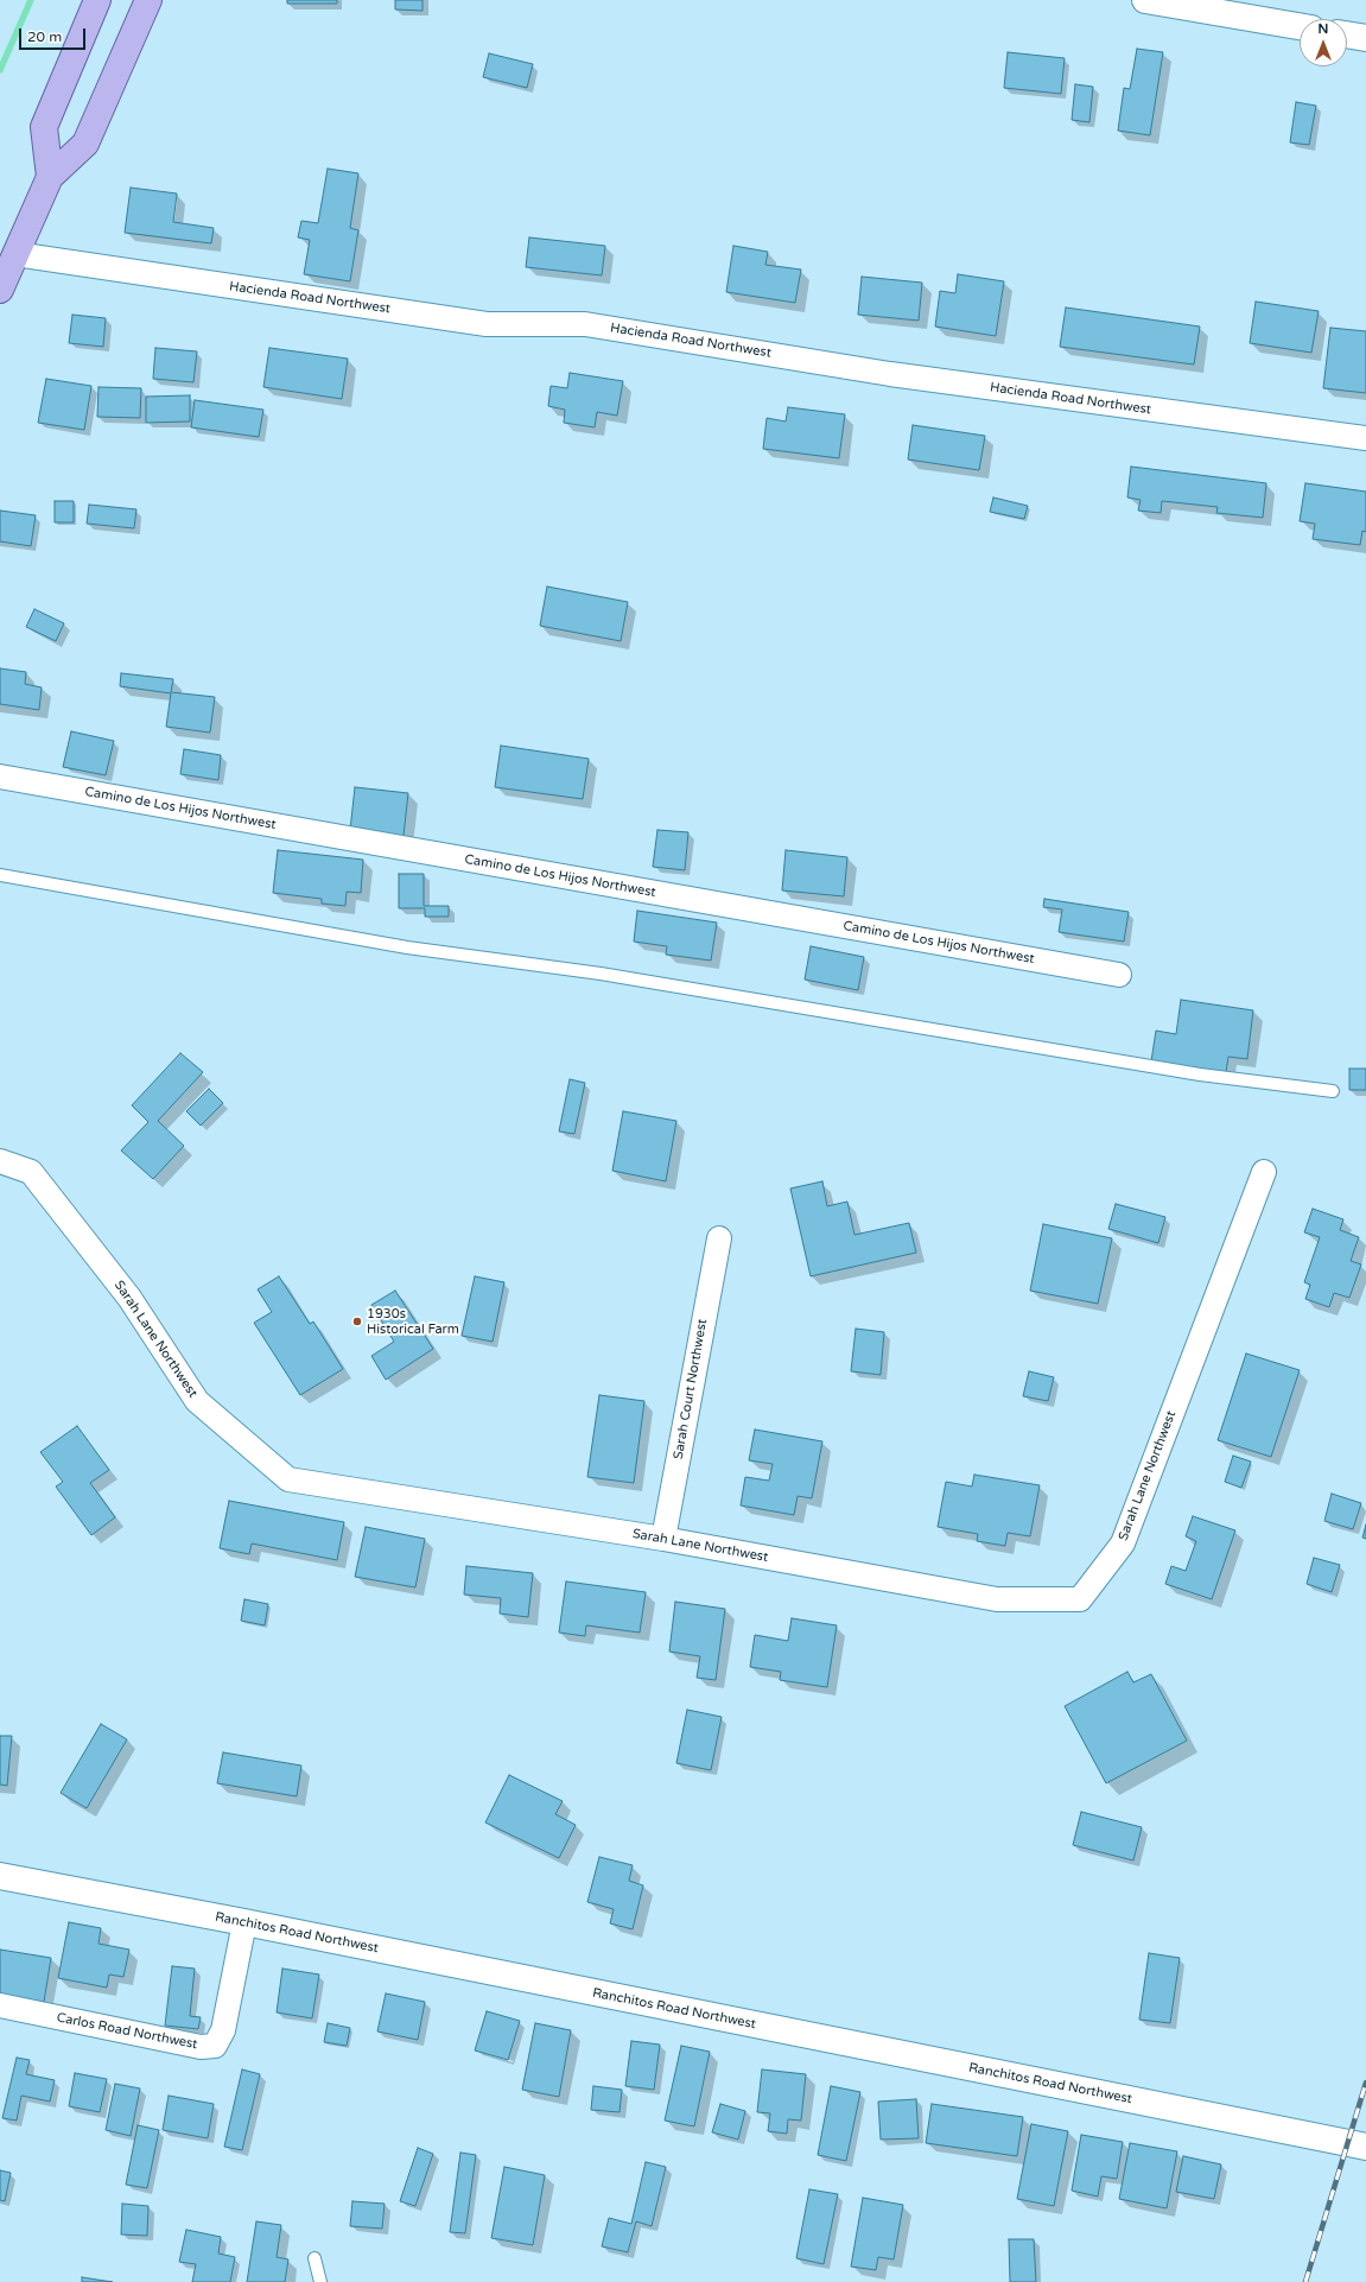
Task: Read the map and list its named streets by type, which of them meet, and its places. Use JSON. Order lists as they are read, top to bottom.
{
  "streets": {
    "street": [
      "Hacienda Road Northwest",
      "Camino de Los Hijos Northwest",
      "Sarah Lane Northwest",
      "Sarah Court Northwest",
      "Ranchitos Road Northwest",
      "Carlos Road Northwest"
    ]
  },
  "crossings": [
    ["Sarah Lane Northwest", "Sarah Court Northwest"],
    ["Ranchitos Road Northwest", "Carlos Road Northwest"]
  ],
  "places": ["1930s Historical Farm"],
  "scale_bar": "20 m",
  "north": "top"
}
